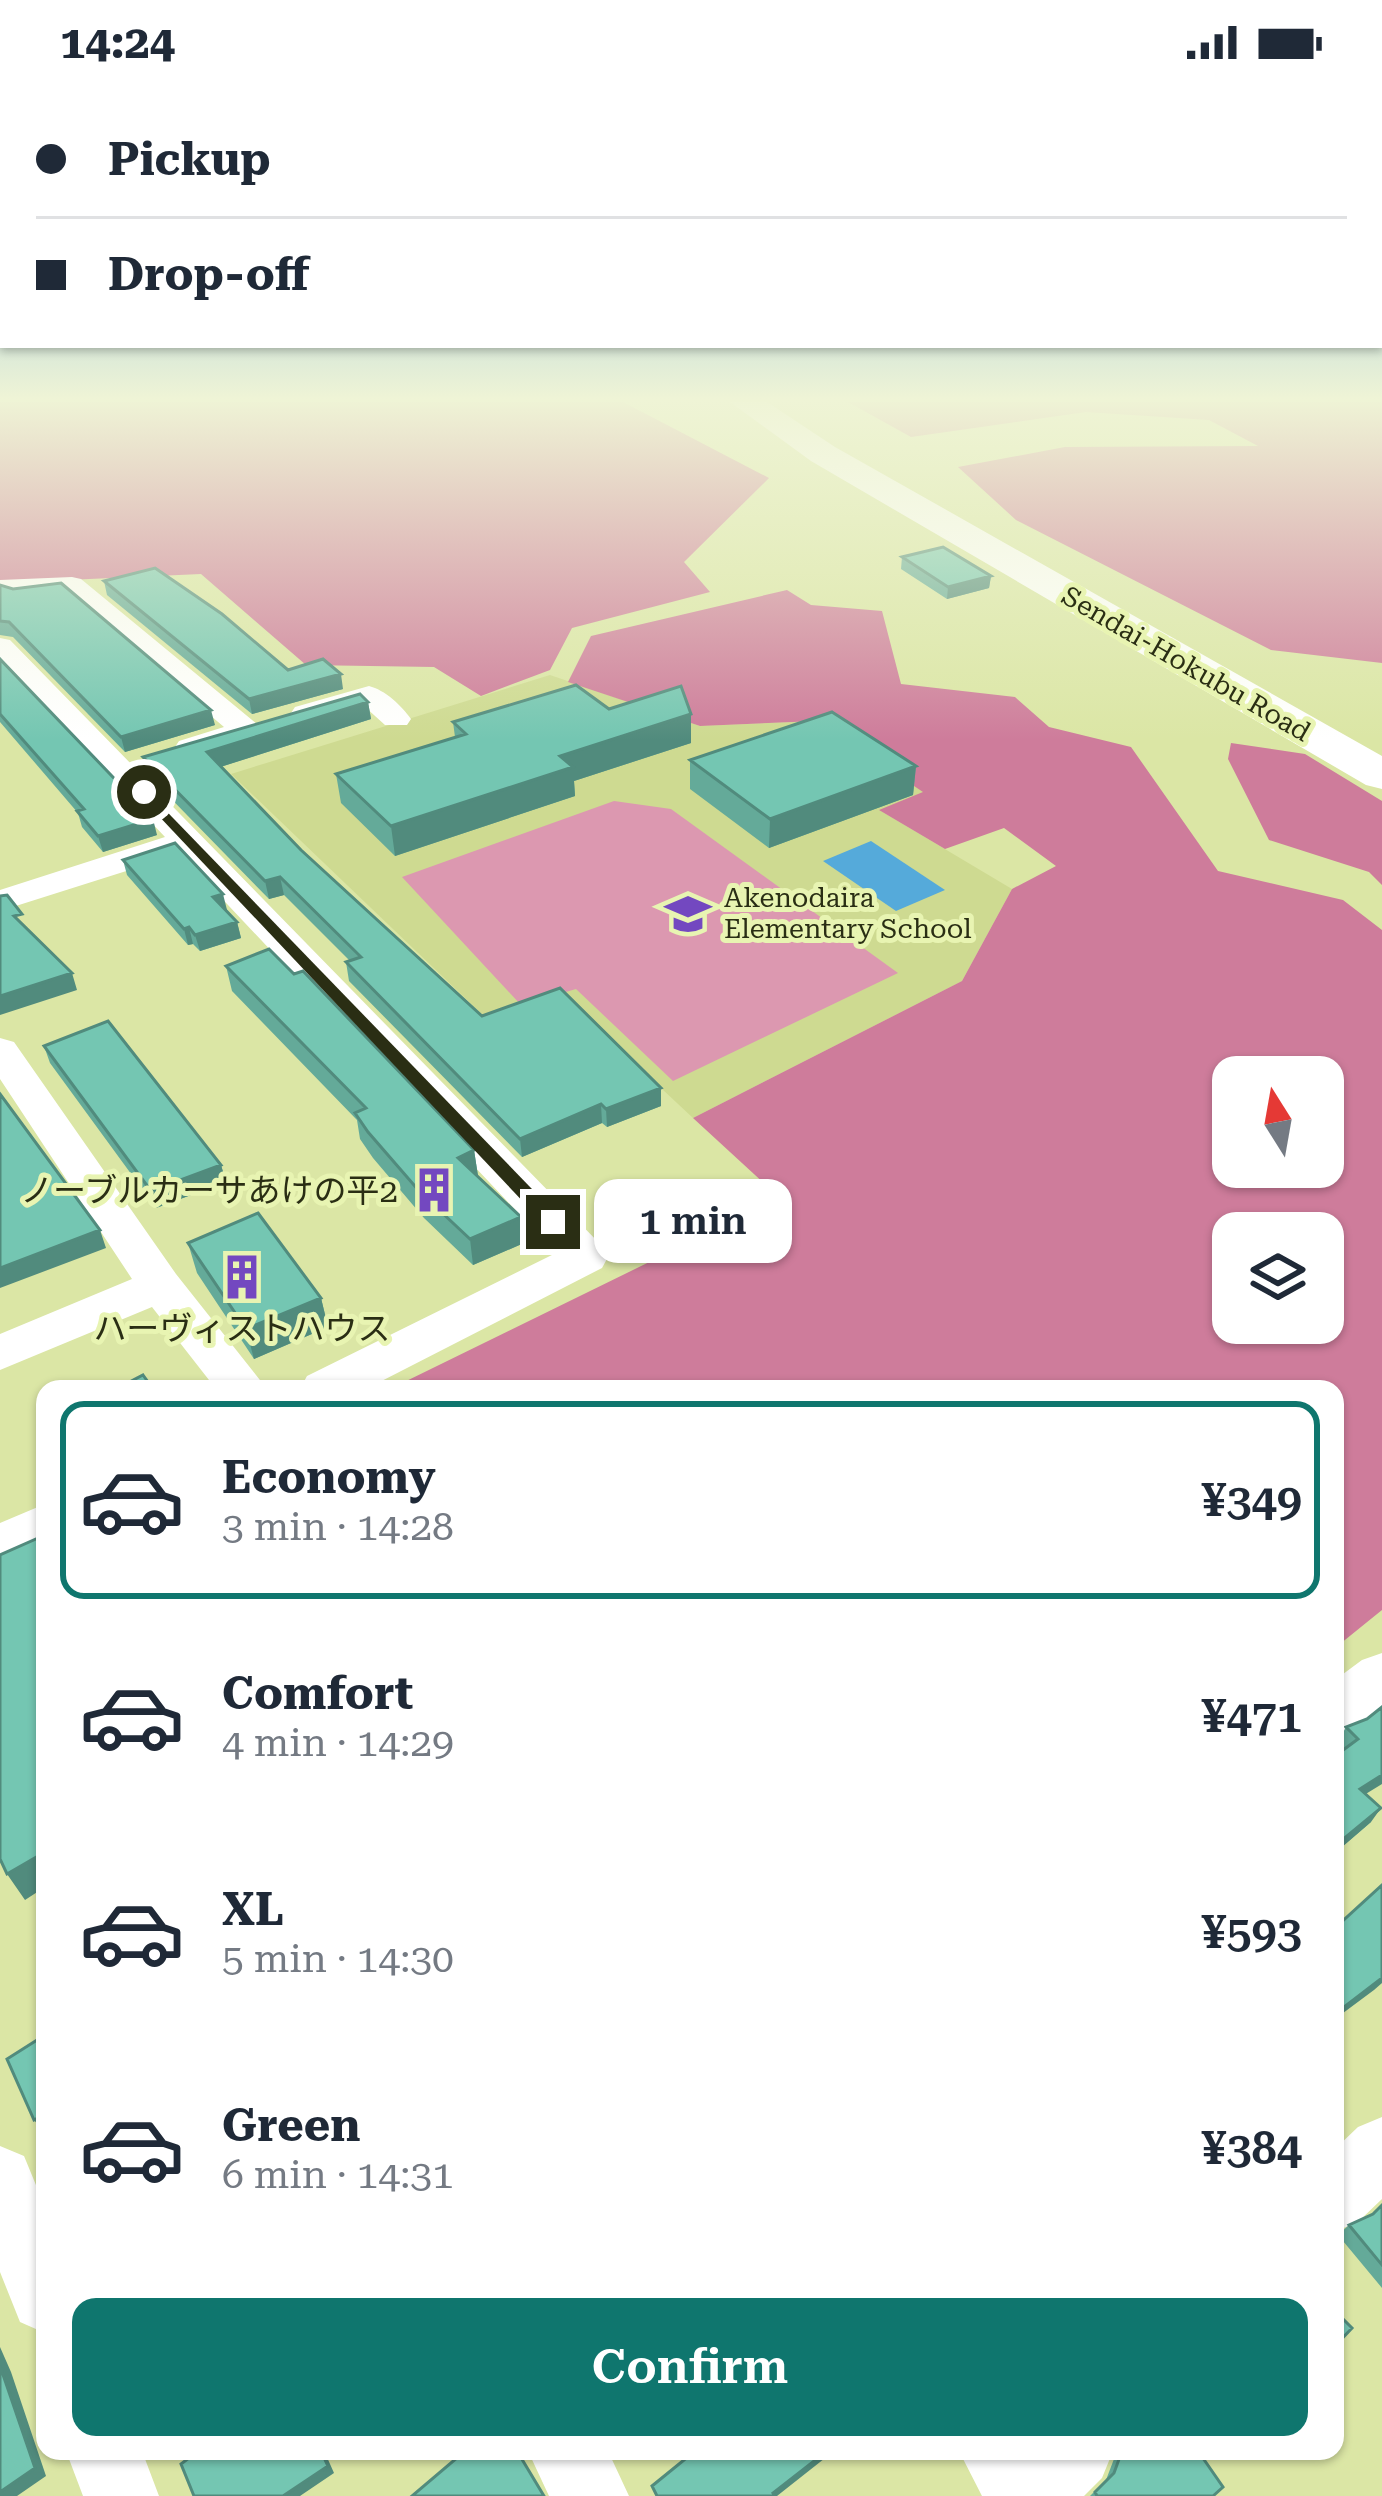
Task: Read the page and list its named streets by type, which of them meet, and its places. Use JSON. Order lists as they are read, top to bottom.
{
  "streets": {
    "highway": ["Sendai-Hokubu Road"]
  },
  "places": {
    "school or university": ["Akenodaira Elementary School"],
    "building": ["ノーブルカーサあけの平2", "ハーヴィストハウス"]
  },
  "north": "top",
  "page": {
    "status": "14:24",
    "banner": ["Pickup", "Drop-off"],
    "bubble": "1 min",
    "list": [
      {
        "name": "Economy",
        "note": "3 min · 14:28",
        "value": "¥349"
      },
      {
        "name": "Comfort",
        "note": "4 min · 14:29",
        "value": "¥471"
      },
      {
        "name": "XL",
        "note": "5 min · 14:30",
        "value": "¥593"
      },
      {
        "name": "Green",
        "note": "6 min · 14:31",
        "value": "¥384"
      }
    ],
    "buttons": "Confirm"
  }
}
